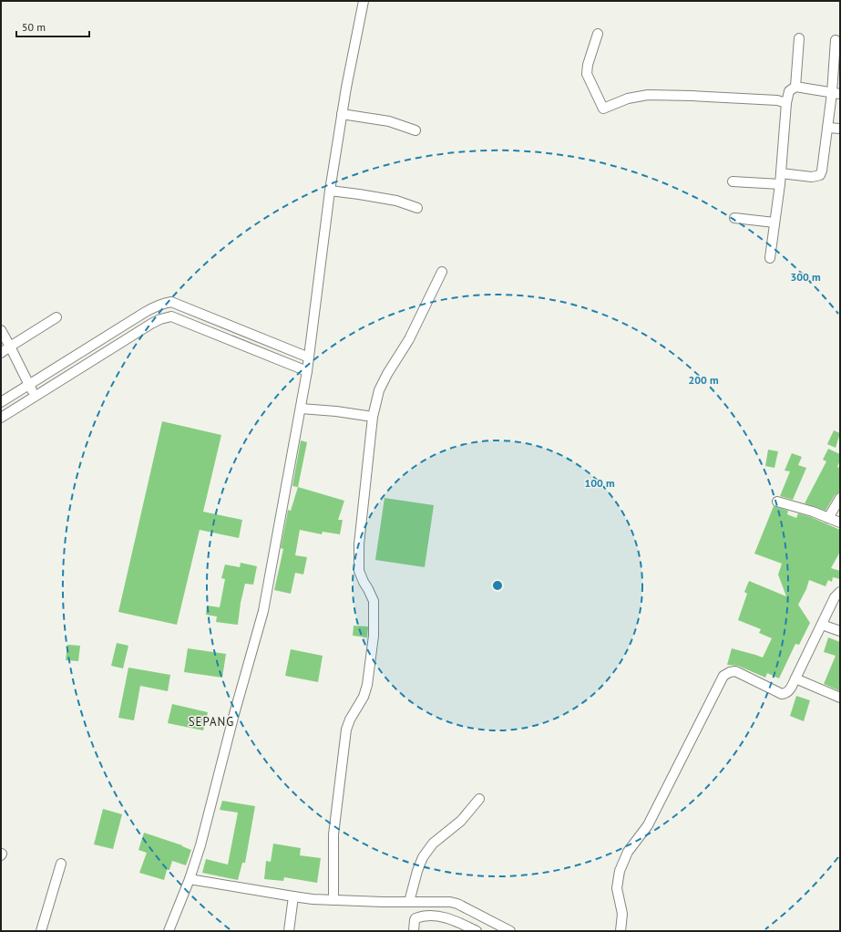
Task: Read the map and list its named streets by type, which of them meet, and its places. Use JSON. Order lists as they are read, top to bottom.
{
  "districts": ["SEPANG"],
  "scale_bar": "50 m",
  "rings": ["300 m", "200 m", "100 m"]
}
